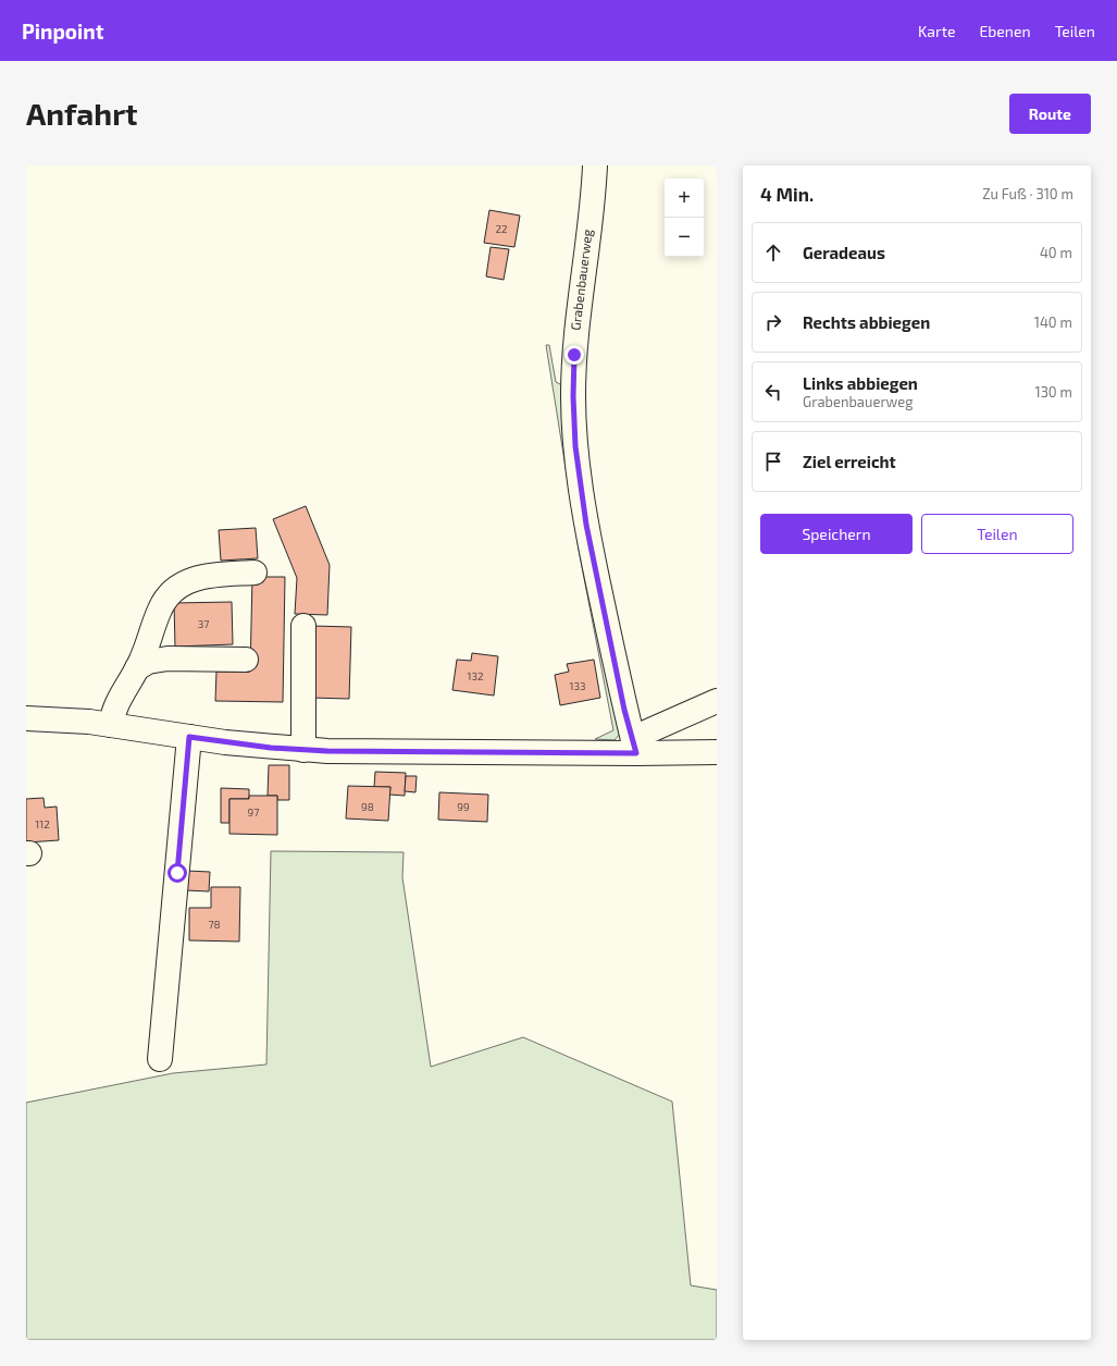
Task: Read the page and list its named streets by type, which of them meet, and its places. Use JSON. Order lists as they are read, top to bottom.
{
  "streets": {
    "street": ["Grabenbauerweg"]
  },
  "house_numbers": [
    "22",
    "37",
    "132",
    "133",
    "98",
    "99",
    "97",
    "112",
    "78"
  ],
  "page": {
    "header": "Pinpoint",
    "nav": ["Karte", "Ebenen", "Teilen"],
    "buttons": [
      "Route",
      ["Speichern", "Teilen"]
    ],
    "title": "Anfahrt",
    "heading": ["4 Min.", "Zu Fuß · 310 m"],
    "map_buttons": ["+", "−"],
    "list": [
      ["Geradeaus", "40 m"],
      ["Rechts abbiegen", "140 m"],
      ["Links abbiegen", "Grabenbauerweg", "130 m"],
      "Ziel erreicht"
    ]
  }
}
